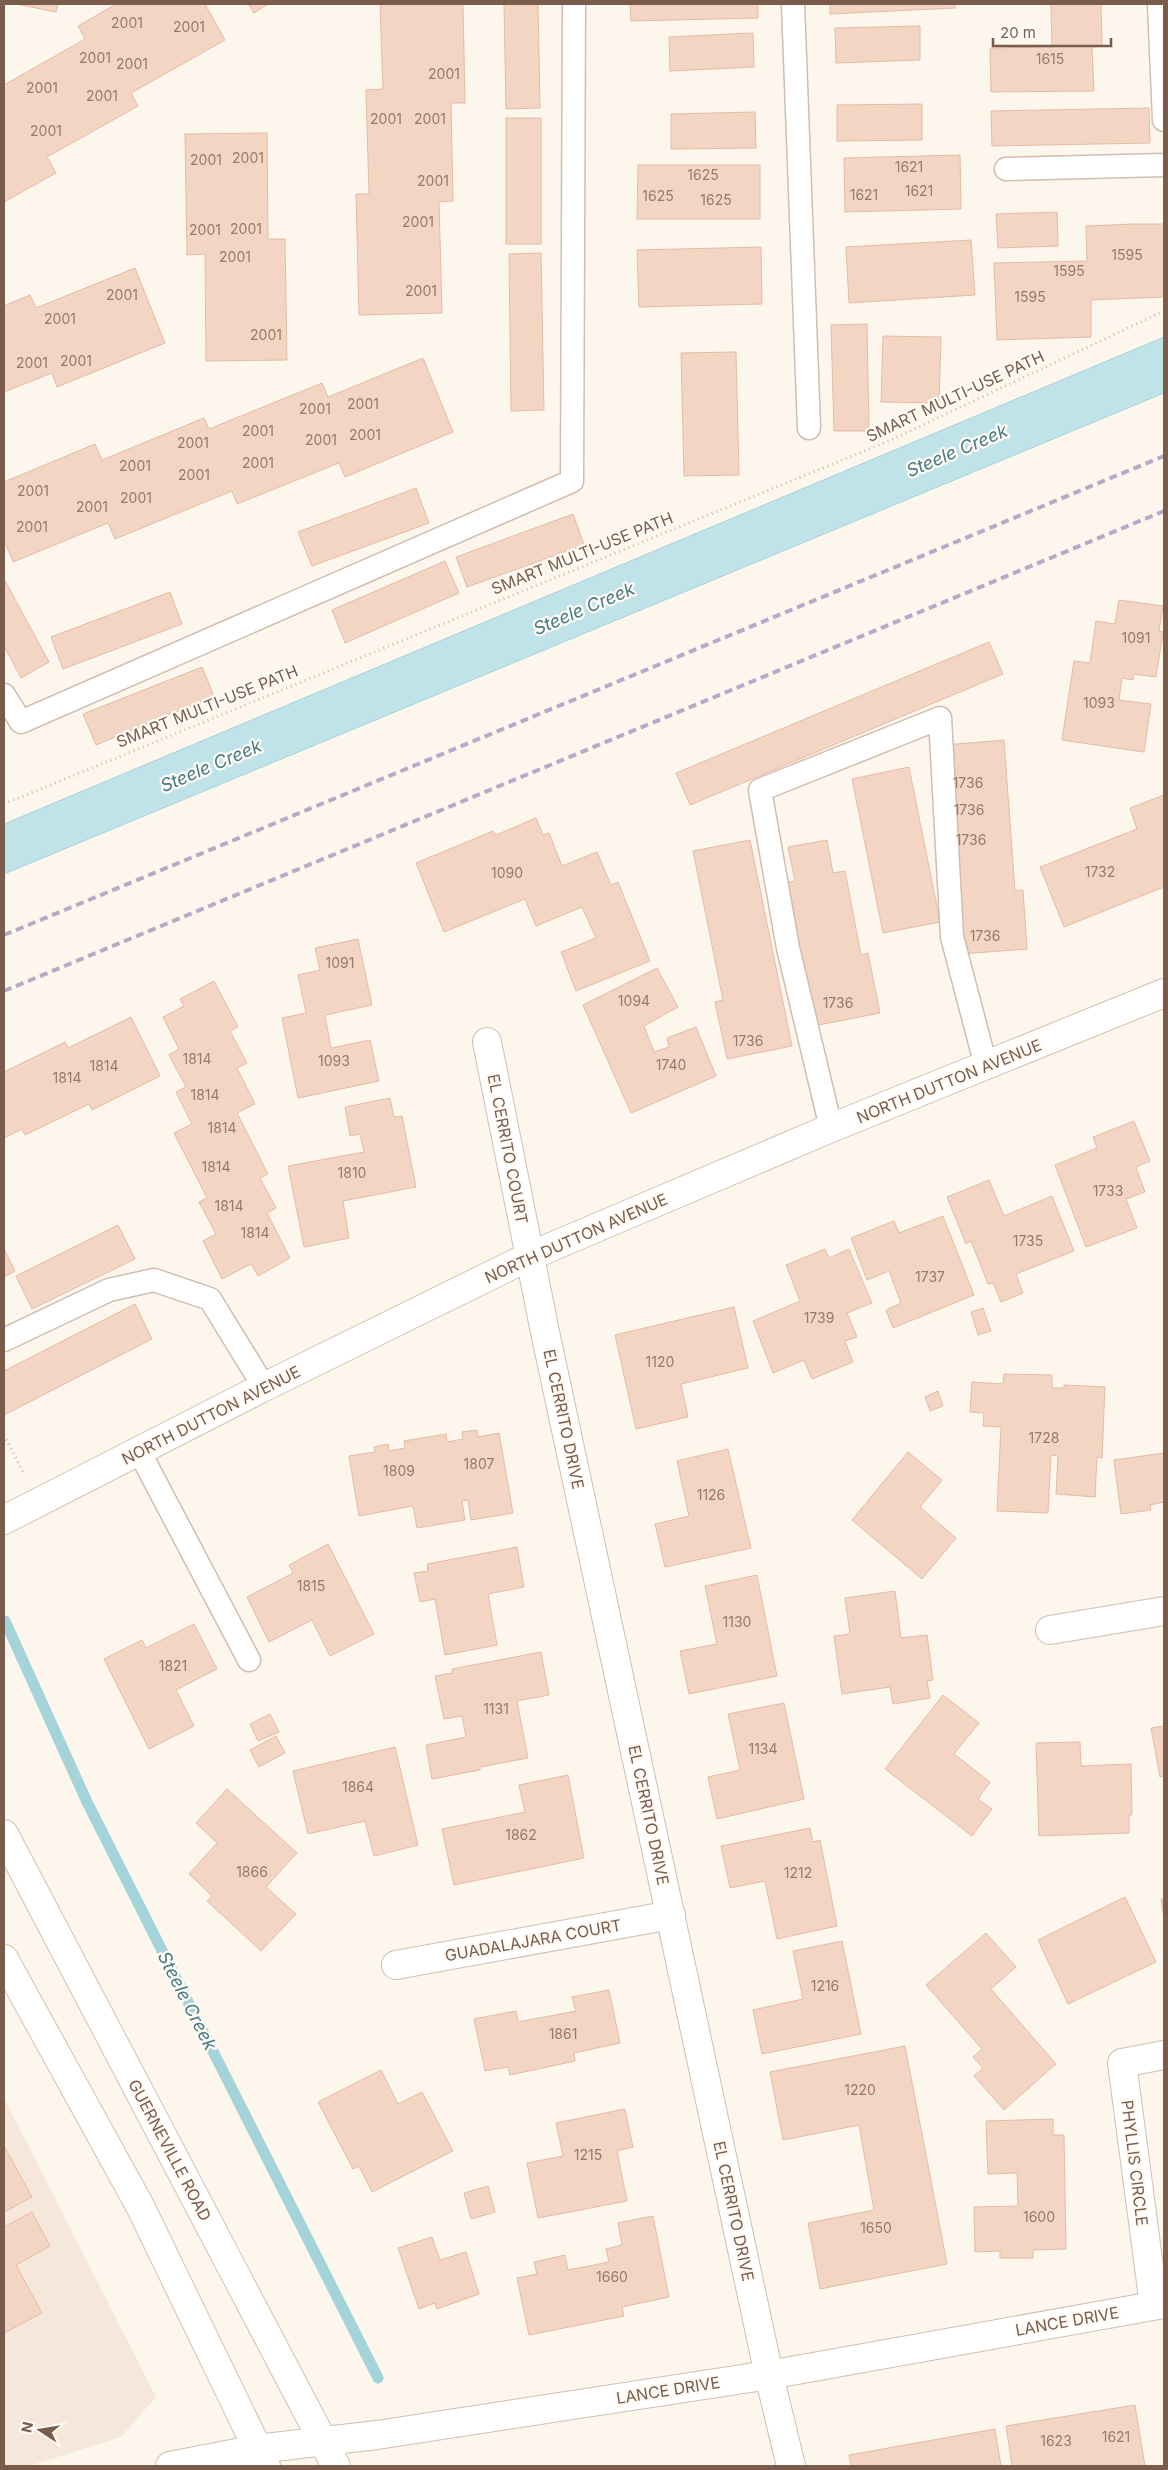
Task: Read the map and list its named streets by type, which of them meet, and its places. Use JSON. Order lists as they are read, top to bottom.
{
  "streets": {
    "street": [
      "NORTH DUTTON AVENUE",
      "EL CERRITO COURT",
      "EL CERRITO DRIVE",
      "GUADALAJARA COURT",
      "GUERNEVILLE ROAD",
      "PHYLLIS CIRCLE",
      "LANCE DRIVE"
    ],
    "path": ["SMART MULTI-USE PATH"]
  },
  "crossings": [
    ["NORTH DUTTON AVENUE", "EL CERRITO COURT"],
    ["NORTH DUTTON AVENUE", "EL CERRITO DRIVE"],
    ["EL CERRITO COURT", "EL CERRITO DRIVE"],
    ["EL CERRITO DRIVE", "GUADALAJARA COURT"],
    ["EL CERRITO DRIVE", "LANCE DRIVE"],
    ["GUERNEVILLE ROAD", "LANCE DRIVE"],
    ["PHYLLIS CIRCLE", "LANCE DRIVE"]
  ],
  "water": ["Steele Creek"],
  "house_numbers": [
    "2001",
    "2001",
    "2001",
    "1615",
    "2001",
    "2001",
    "2001",
    "2001",
    "2001",
    "2001",
    "2001",
    "2001",
    "2001",
    "1621",
    "1625",
    "2001",
    "1621",
    "1621",
    "1625",
    "1625",
    "2001",
    "2001",
    "2001",
    "1595",
    "2001",
    "1595",
    "2001",
    "2001",
    "1595",
    "2001",
    "2001",
    "2001",
    "2001",
    "2001",
    "2001",
    "2001",
    "2001",
    "2001",
    "2001",
    "2001",
    "2001",
    "2001",
    "2001",
    "2001",
    "2001",
    "2001",
    "1091",
    "1093",
    "1736",
    "1736",
    "1736",
    "1732",
    "1090",
    "1736",
    "1091",
    "1094",
    "1736",
    "1736",
    "1814",
    "1093",
    "1740",
    "1814",
    "1814",
    "1814",
    "1814",
    "1814",
    "1810",
    "1733",
    "1814",
    "1814",
    "1735",
    "1737",
    "1739",
    "1120",
    "1728",
    "1807",
    "1809",
    "1126",
    "1815",
    "1130",
    "1821",
    "1131",
    "1134",
    "1864",
    "1862",
    "1866",
    "1212",
    "1216",
    "1861",
    "1220",
    "1215",
    "1600",
    "1650",
    "1660",
    "1621",
    "1623"
  ],
  "scale_bar": "20 m",
  "north": "left"
}
